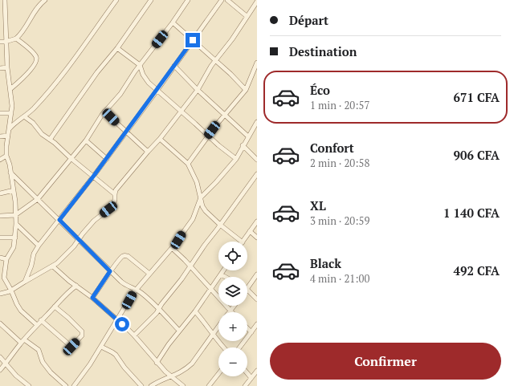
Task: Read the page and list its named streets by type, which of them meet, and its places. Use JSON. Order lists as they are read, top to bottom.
{
  "page": {
    "banner": ["Départ", "Destination"],
    "list": [
      {
        "name": "Éco",
        "note": "1 min · 20:57",
        "value": "671 CFA"
      },
      {
        "name": "Confort",
        "note": "2 min · 20:58",
        "value": "906 CFA"
      },
      {
        "name": "XL",
        "note": "3 min · 20:59",
        "value": "1 140 CFA"
      },
      {
        "name": "Black",
        "note": "4 min · 21:00",
        "value": "492 CFA"
      }
    ],
    "map_buttons": ["+", "−"],
    "buttons": "Confirmer"
  }
}
